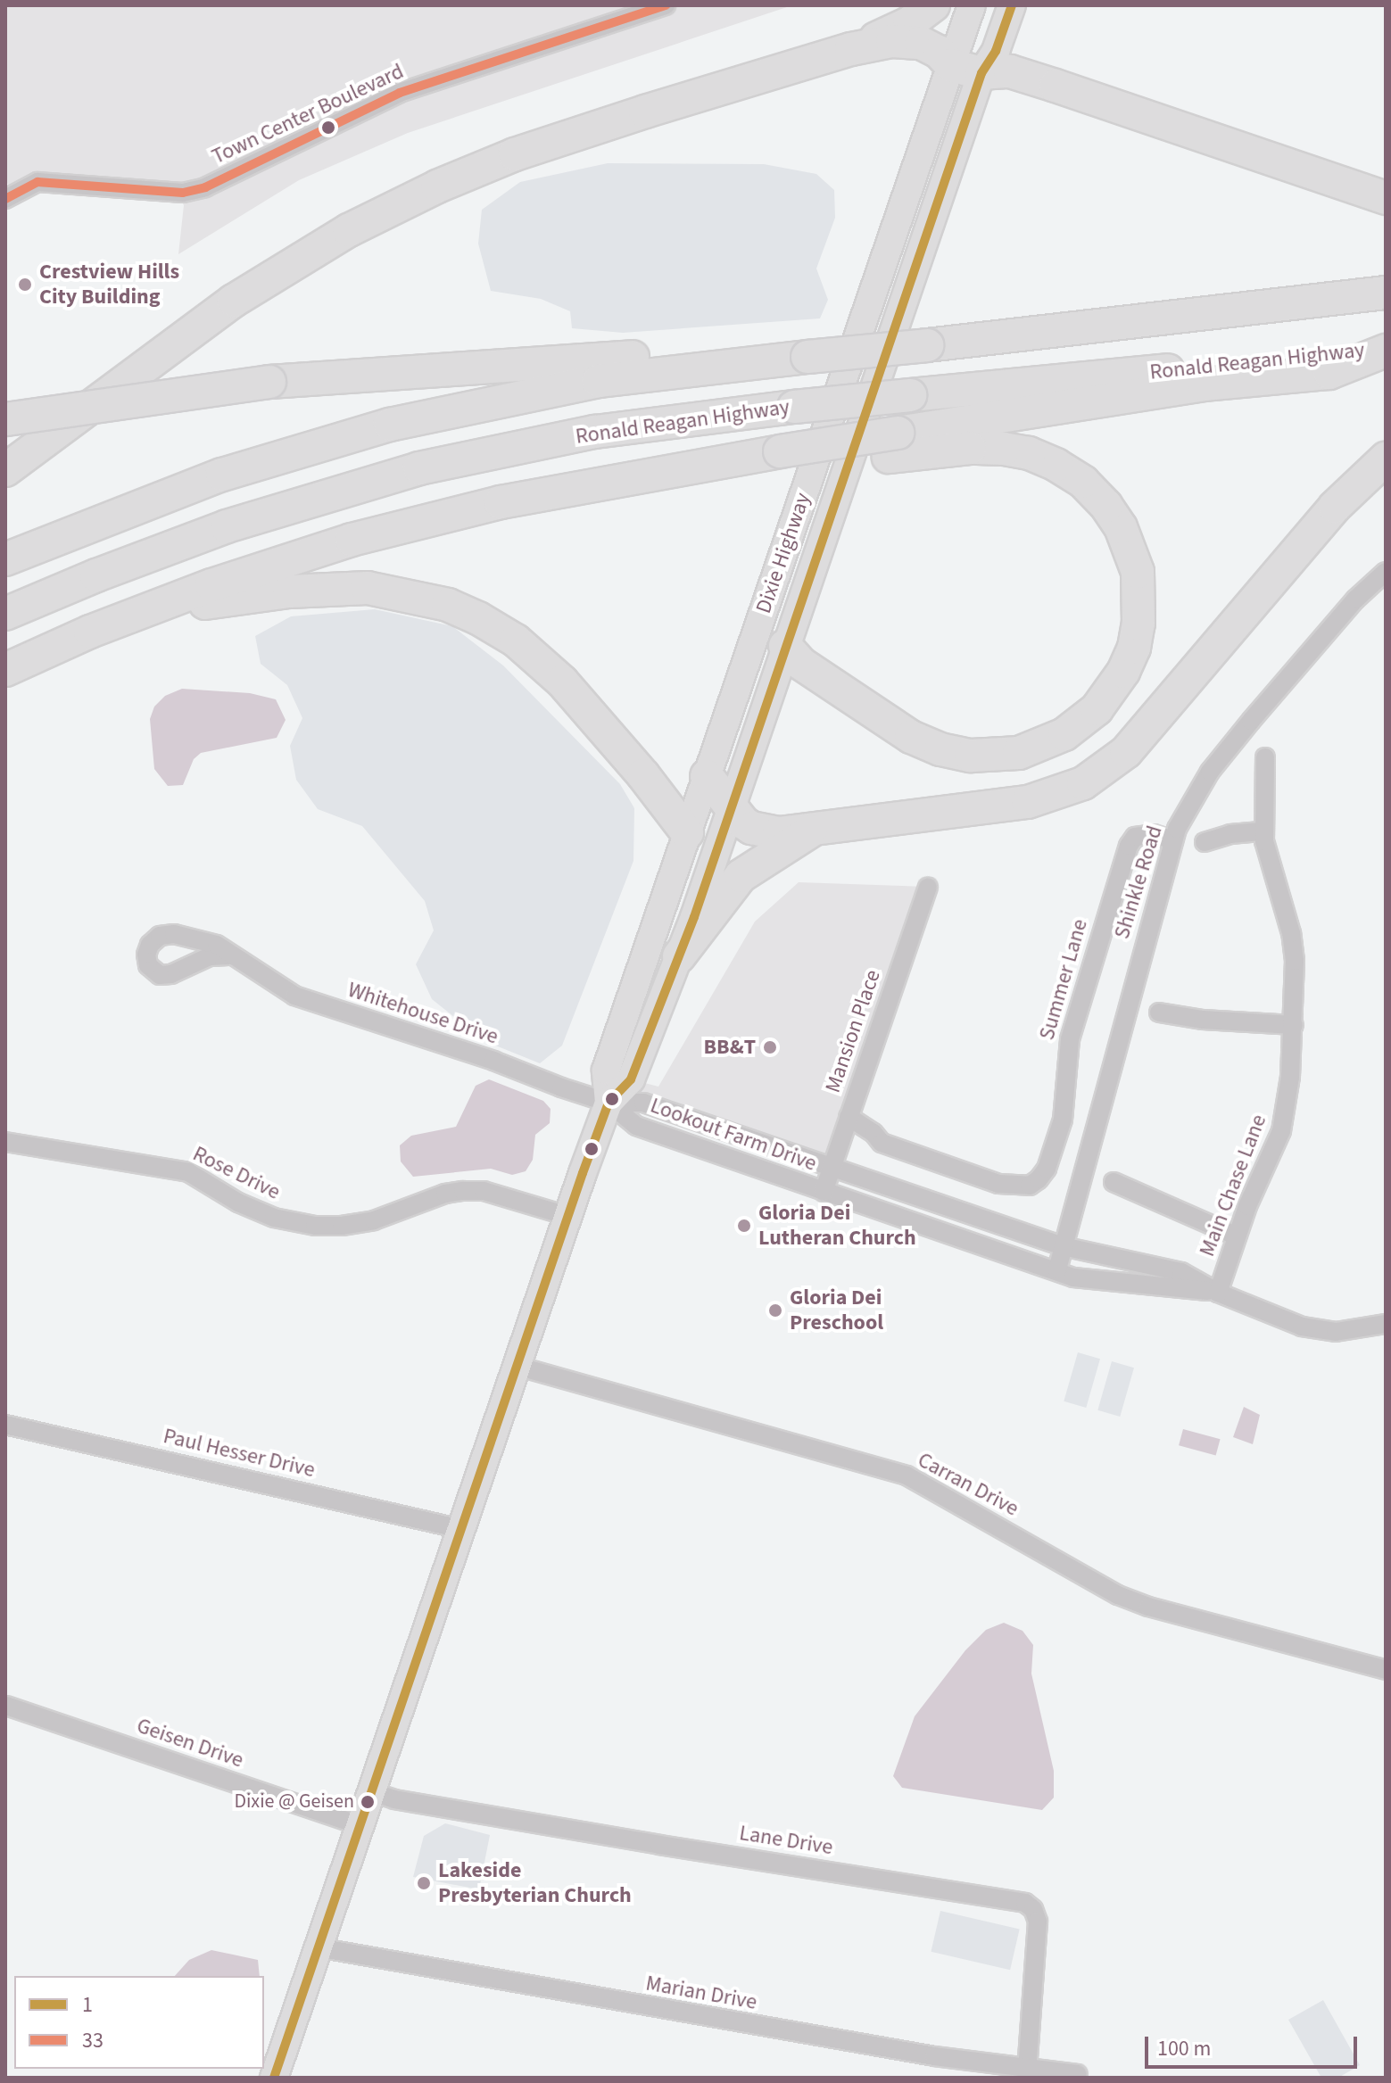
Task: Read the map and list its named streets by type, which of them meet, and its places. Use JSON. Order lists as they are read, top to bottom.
{
  "streets": {
    "highway": ["Ronald Reagan Highway"],
    "main road": ["Dixie Highway"],
    "street": [
      "Town Center Boulevard",
      "Shinkle Road",
      "Summer Lane",
      "Whitehouse Drive",
      "Mansion Place",
      "Lookout Farm Drive",
      "Rose Drive",
      "Main Chase Lane",
      "Paul Hesser Drive",
      "Carran Drive",
      "Geisen Drive",
      "Lane Drive",
      "Marian Drive"
    ]
  },
  "crossings": [
    ["Dixie Highway", "Whitehouse Drive"],
    ["Dixie Highway", "Lookout Farm Drive"],
    ["Dixie Highway", "Rose Drive"],
    ["Dixie Highway", "Paul Hesser Drive"],
    ["Dixie Highway", "Carran Drive"],
    ["Dixie Highway", "Geisen Drive"],
    ["Dixie Highway", "Lane Drive"],
    ["Dixie Highway", "Marian Drive"],
    ["Shinkle Road", "Summer Lane"],
    ["Shinkle Road", "Lookout Farm Drive"],
    ["Summer Lane", "Mansion Place"],
    ["Whitehouse Drive", "Lookout Farm Drive"],
    ["Mansion Place", "Lookout Farm Drive"],
    ["Lookout Farm Drive", "Main Chase Lane"],
    ["Lane Drive", "Marian Drive"]
  ],
  "places": [
    "Crestview Hills City Building",
    "BB&T",
    "Gloria Dei Lutheran Church",
    "Gloria Dei Preschool",
    "Dixie @ Geisen",
    "Lakeside Presbyterian Church"
  ],
  "lines": ["transit line 1", "transit line 33"],
  "legend": ["1", "33"],
  "scale_bar": "100 m"
}
